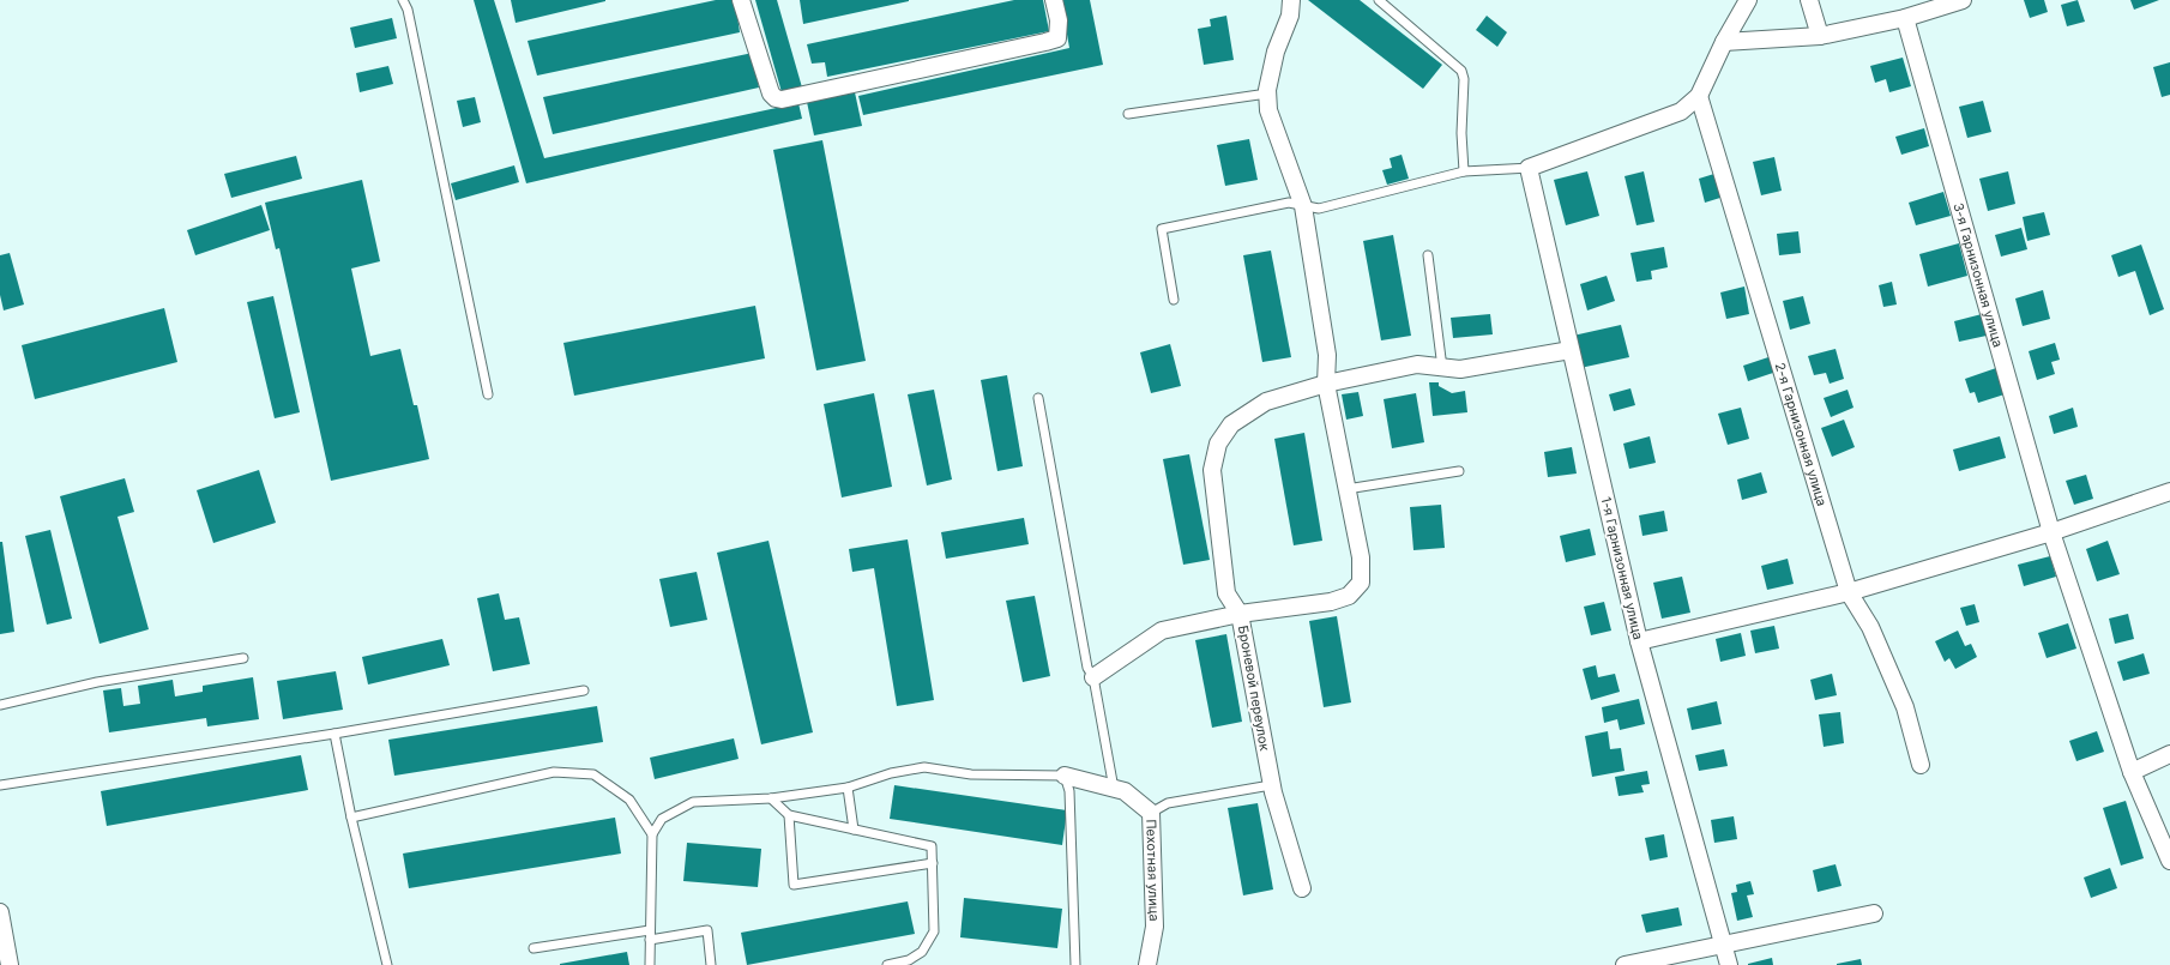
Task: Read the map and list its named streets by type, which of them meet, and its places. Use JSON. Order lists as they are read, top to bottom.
{
  "streets": {
    "street": [
      "3-я Гарнизонная улица",
      "2-я Гарнизонная улица",
      "1-я Гарнизонная улица",
      "Броневой переулок",
      "Пехотная улица"
    ]
  },
  "crossings": [
    ["1-я Гарнизонная улица", "Броневой переулок"]
  ]
}
